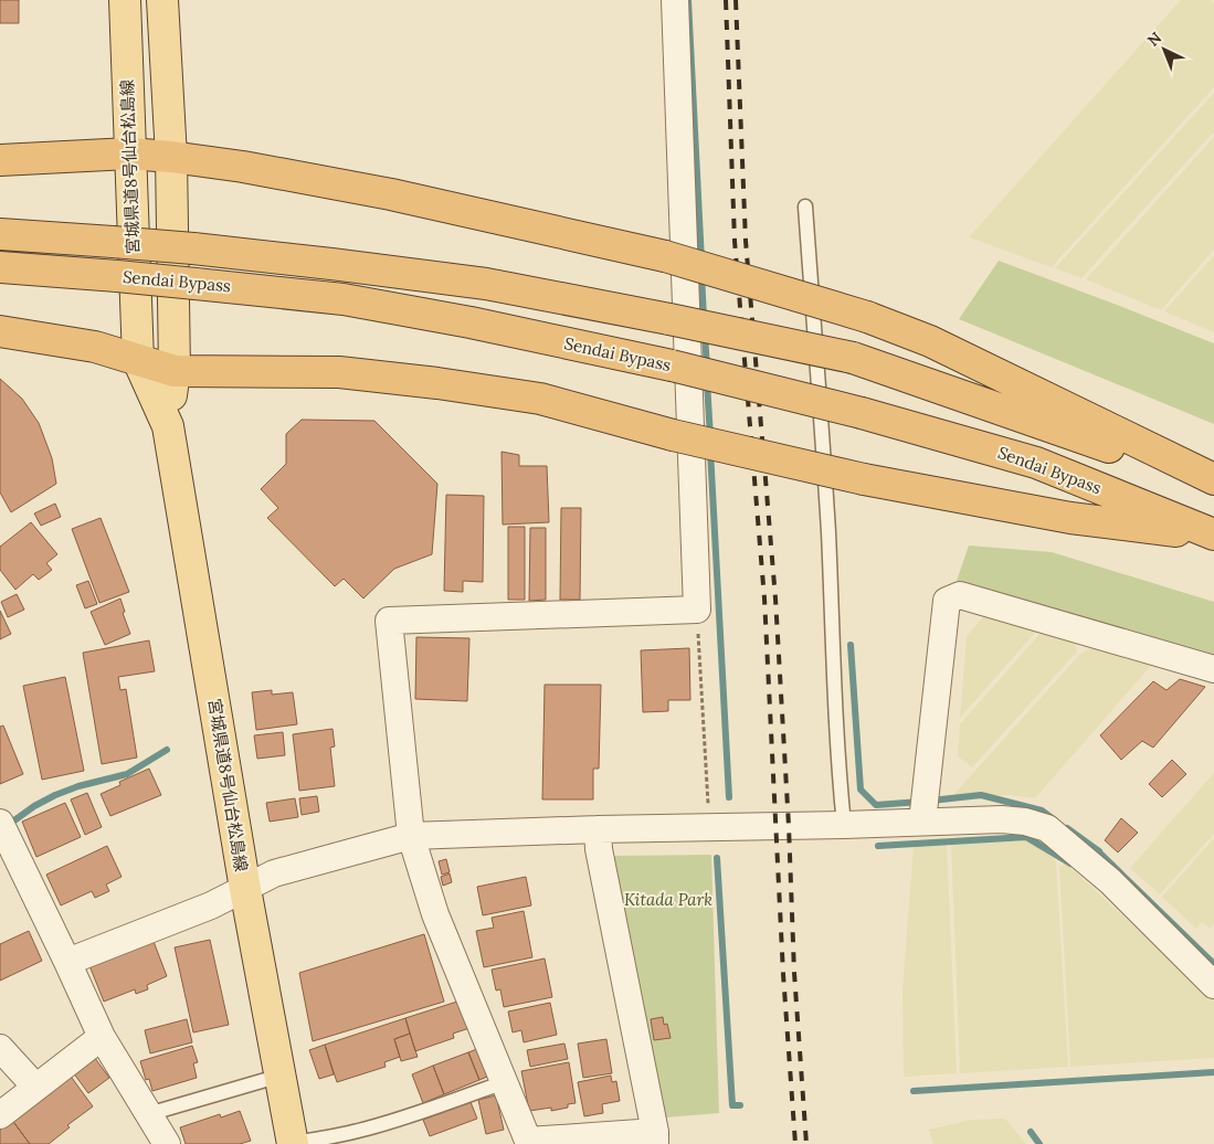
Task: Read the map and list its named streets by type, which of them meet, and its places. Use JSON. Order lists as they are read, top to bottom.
{
  "streets": {
    "highway": ["Sendai Bypass"],
    "main road": ["宮城県道8号仙台松島線"]
  },
  "parks": ["Kitada Park"],
  "north": "top left"
}
